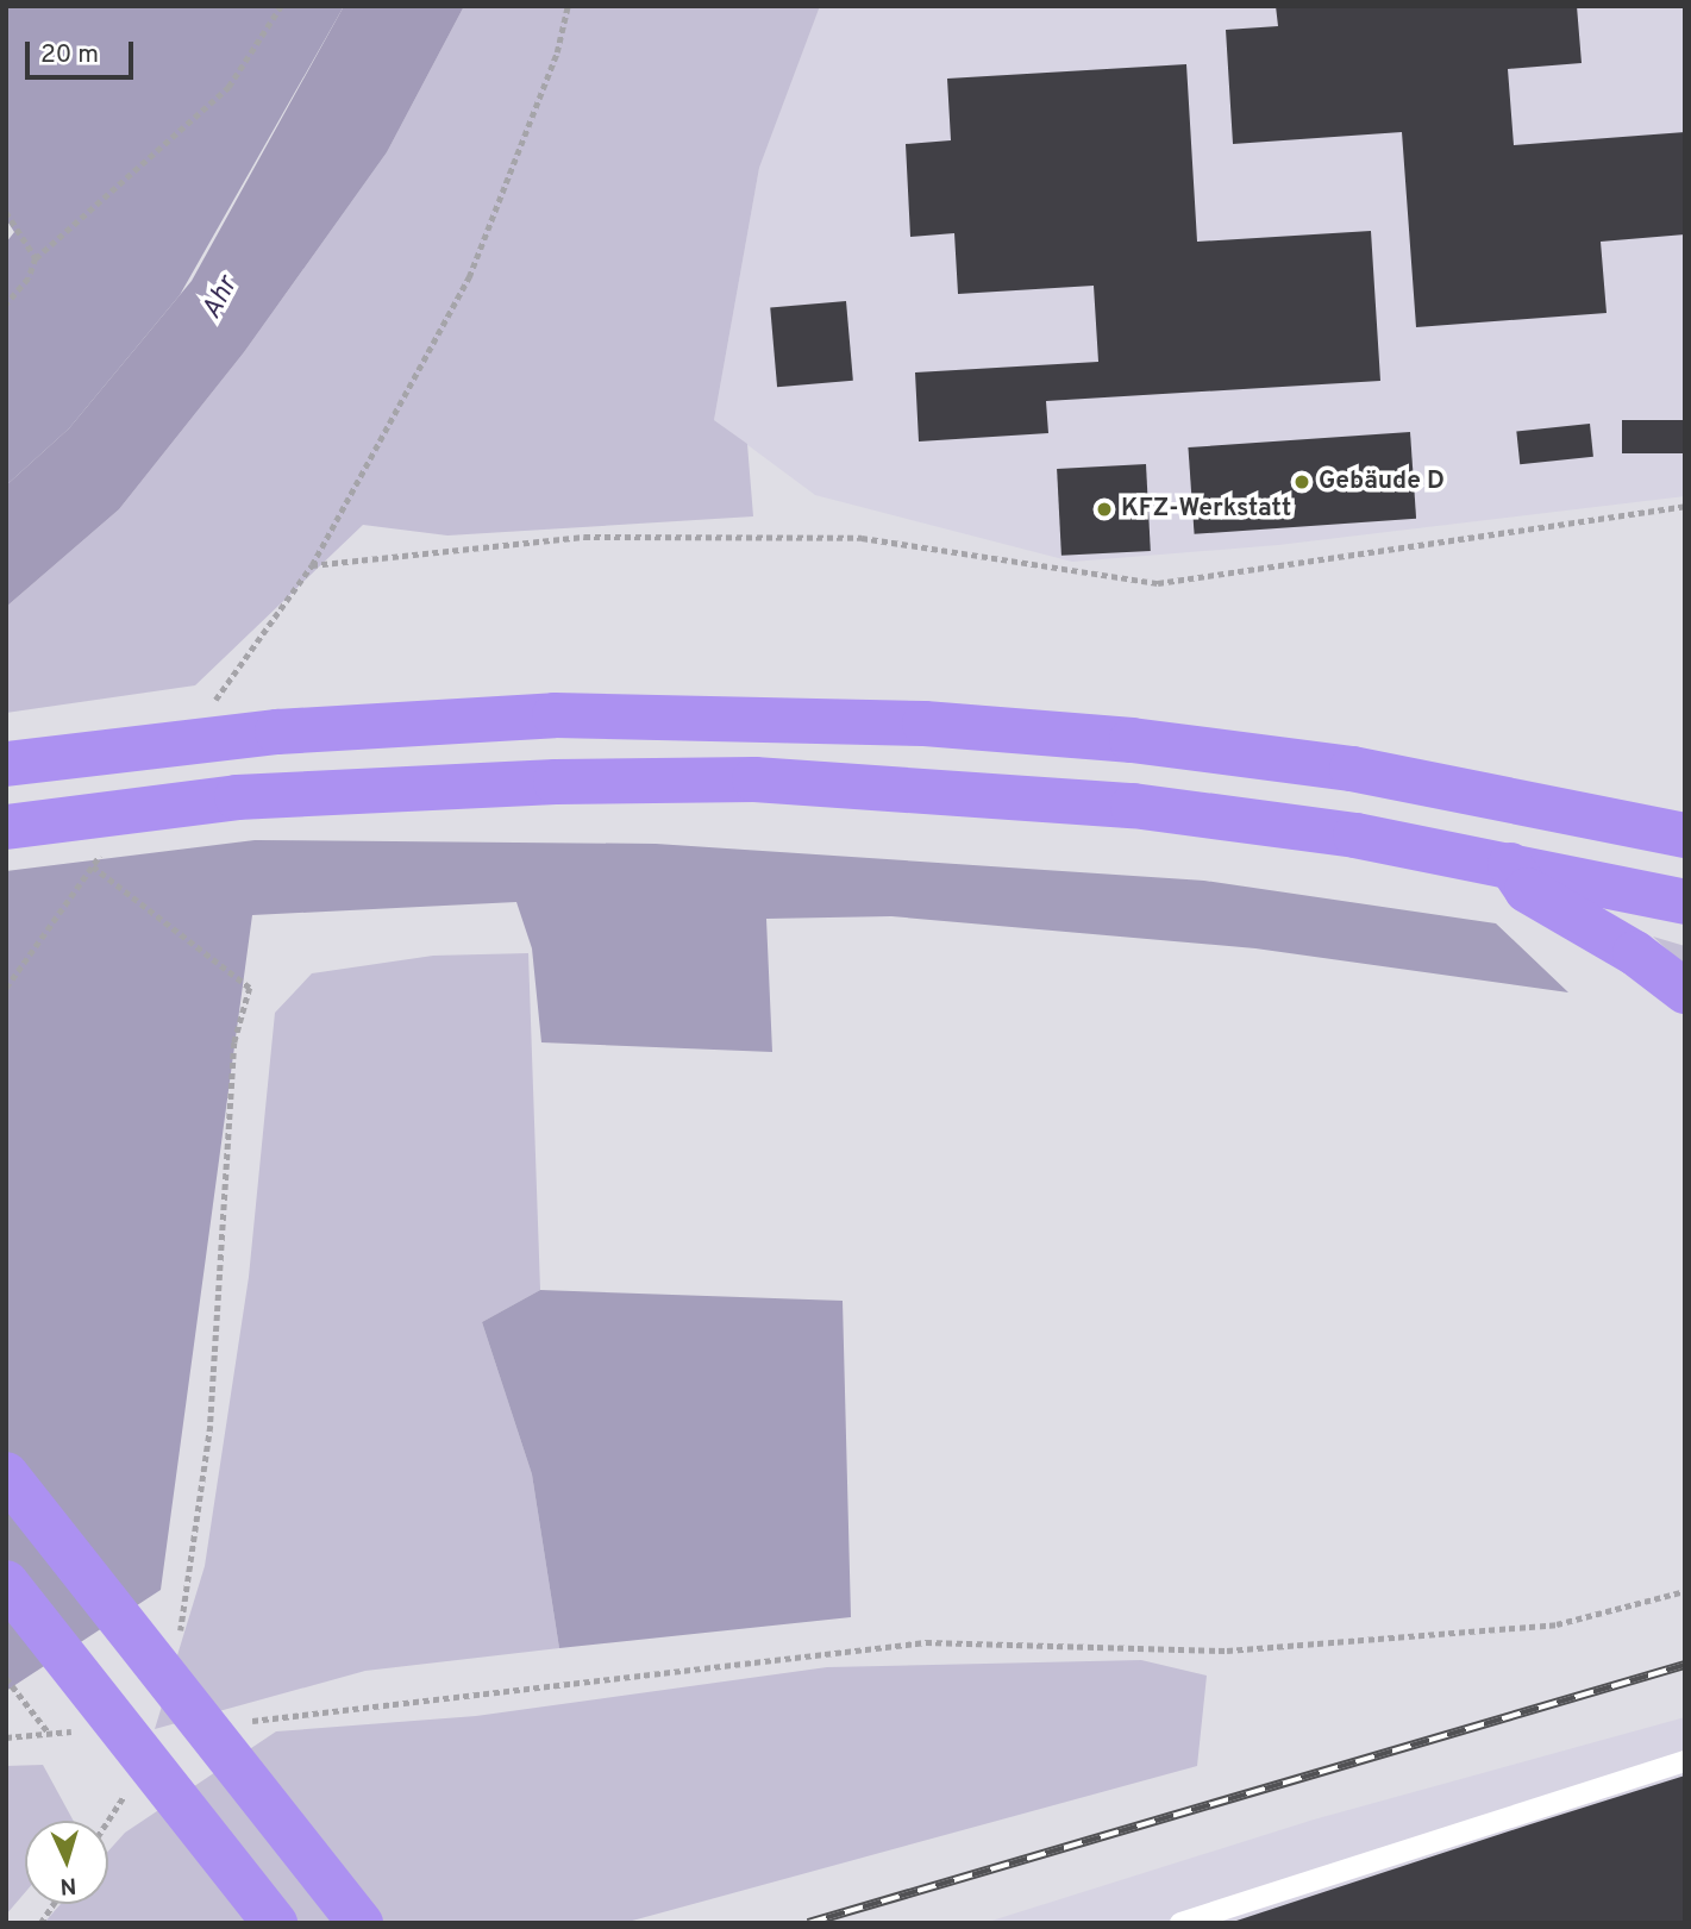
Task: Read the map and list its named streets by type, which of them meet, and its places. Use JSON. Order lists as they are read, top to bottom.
{
  "water": ["Ahr"],
  "places": ["Gebäude D", "KFZ-Werkstatt"],
  "scale_bar": "20 m",
  "north": "bottom"
}
